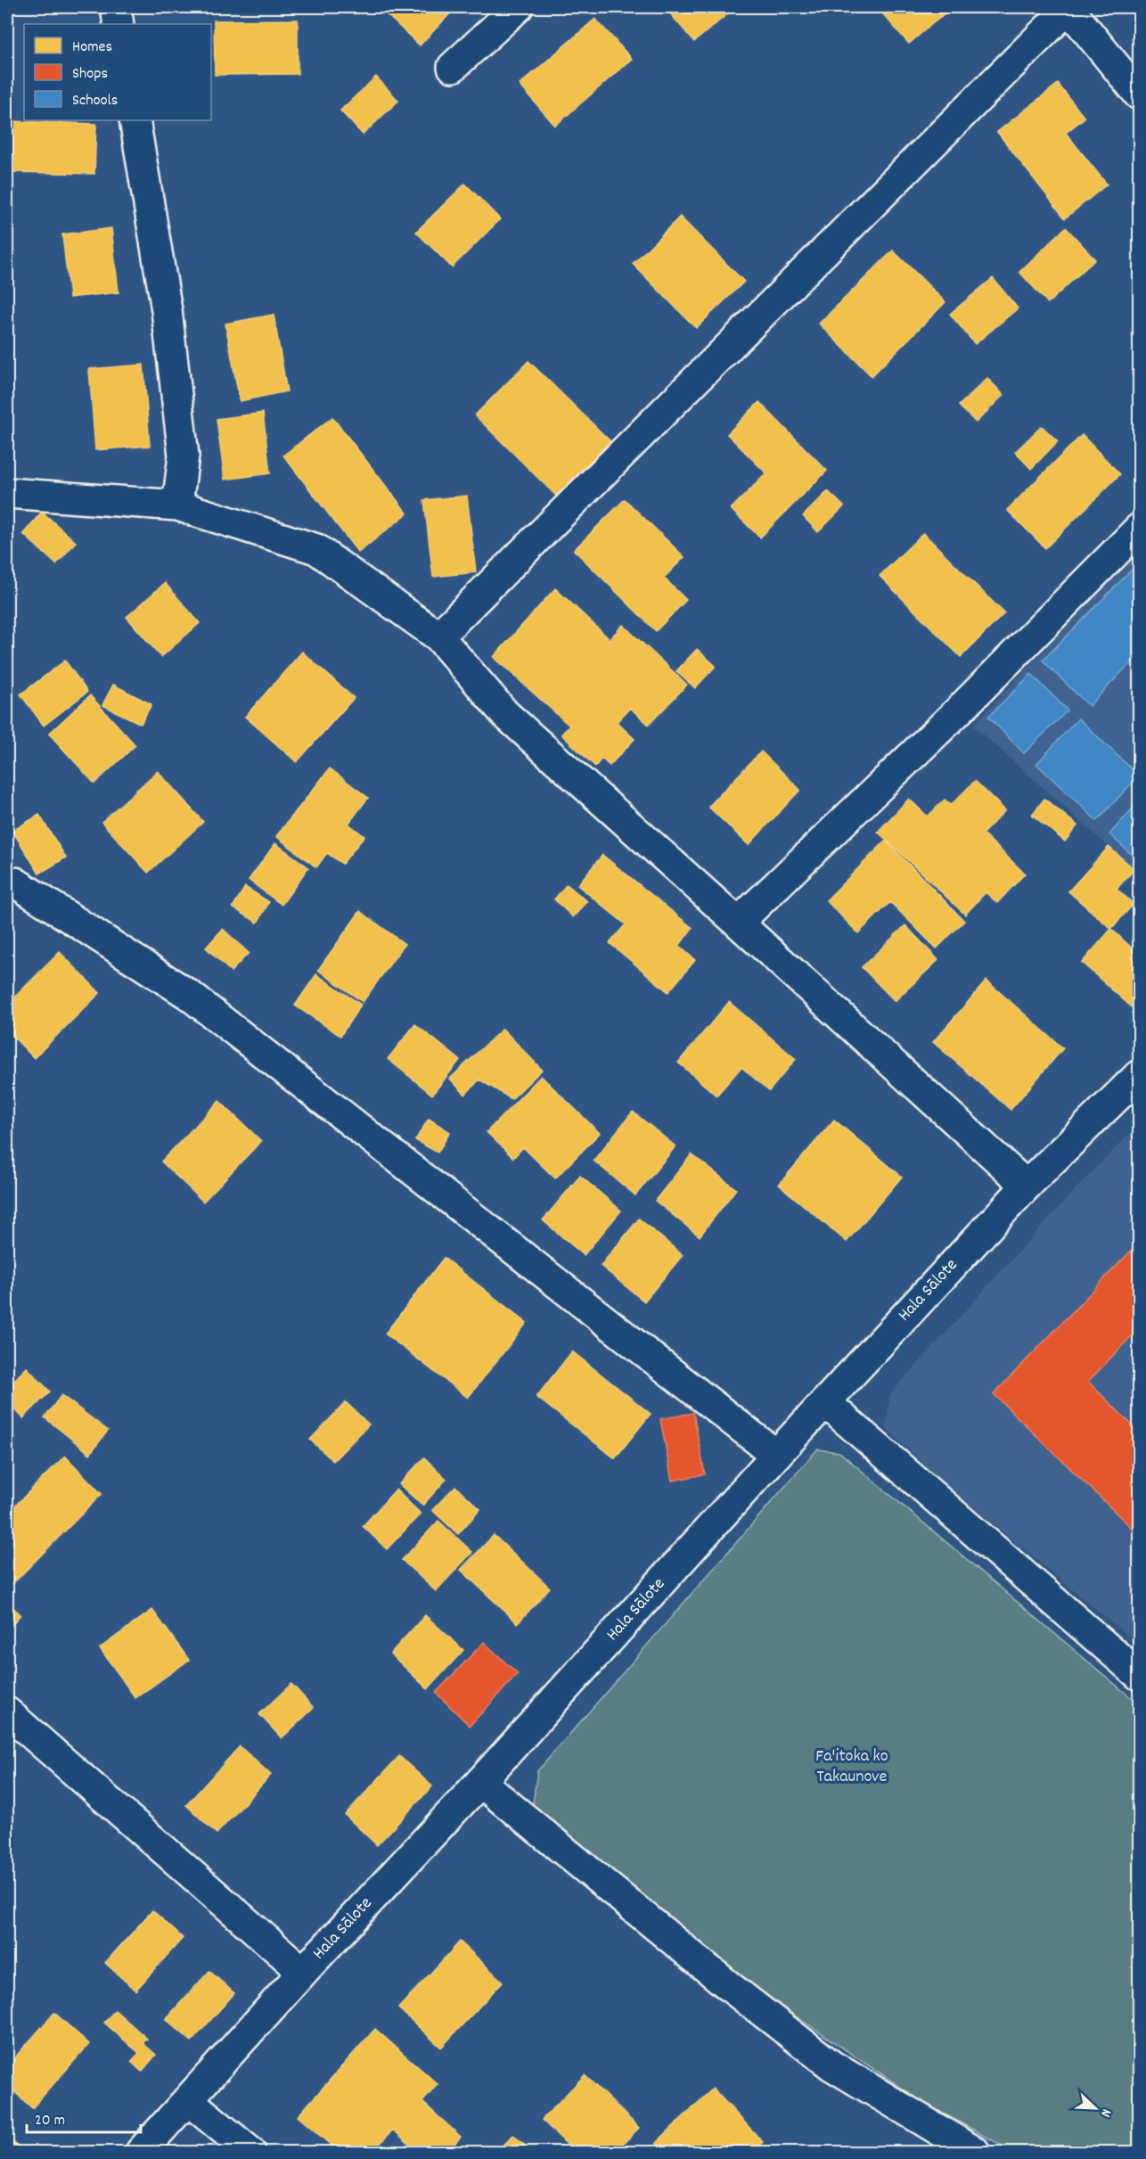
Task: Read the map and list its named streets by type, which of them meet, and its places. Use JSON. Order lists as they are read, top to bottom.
{
  "streets": {
    "street": ["Hala Sālote"]
  },
  "parks": ["Fa'itoka ko Takaunove"],
  "legend": ["Homes", "Shops", "Schools"],
  "scale_bar": "20 m",
  "north": "bottom right"
}
